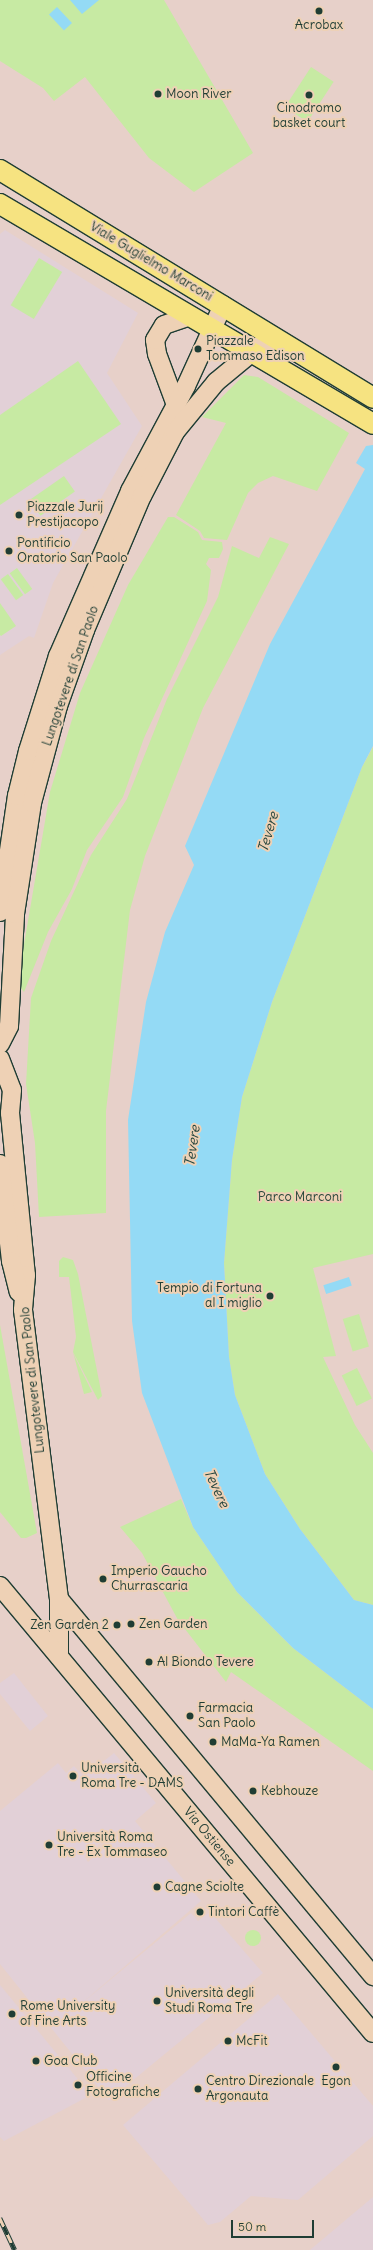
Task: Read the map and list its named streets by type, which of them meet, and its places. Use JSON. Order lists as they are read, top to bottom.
{
  "streets": {
    "main road": ["Viale Guglielmo Marconi", "Lungotevere di San Paolo", "Via Ostiense"]
  },
  "crossings": [
    ["Viale Guglielmo Marconi", "Lungotevere di San Paolo"],
    ["Lungotevere di San Paolo", "Via Ostiense"]
  ],
  "water": ["Tevere"],
  "parks": ["Parco Marconi"],
  "places": [
    "Acrobax",
    "Moon River",
    "Cinodromo basket court",
    "Piazzale Tommaso Edison",
    "Piazzale Jurij Prestijacopo",
    "Pontificio Oratorio San Paolo",
    "Tempio di Fortuna al I miglio",
    "Imperio Gaucho Churrascaria",
    "Zen Garden",
    "Zen Garden 2",
    "Al Biondo Tevere",
    "Farmacia San Paolo",
    "MaMa-Ya Ramen",
    "Università Roma Tre - DAMS",
    "Kebhouze",
    "Università Roma Tre - Ex Tommaseo",
    "Cagne Sciolte",
    "Tintori Caffè",
    "Università degli Studi Roma Tre",
    "Rome University of Fine Arts",
    "McFit",
    "Goa Club",
    "Egon",
    "Officine Fotografiche",
    "Centro Direzionale Argonauta"
  ],
  "scale_bar": "50 m"
}
